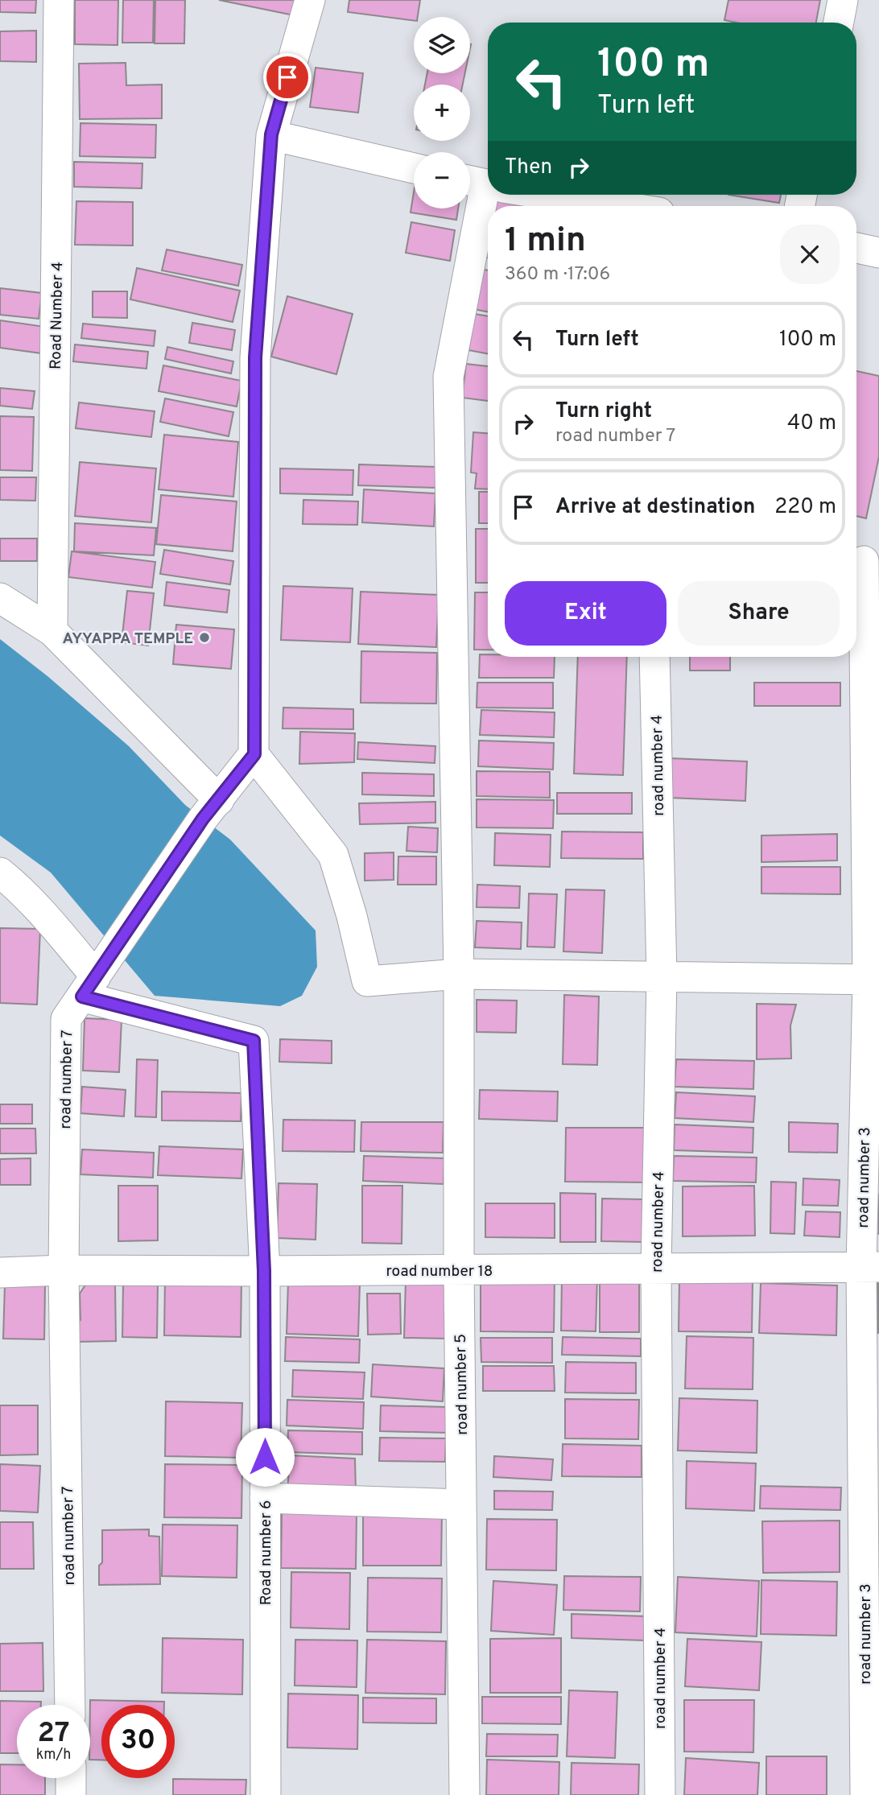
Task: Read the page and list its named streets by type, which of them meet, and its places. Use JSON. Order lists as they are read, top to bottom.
{
  "streets": {
    "street": [
      "Road Number 4",
      "road number 4",
      "road number 7",
      "road number 3",
      "road number 18",
      "road number 5",
      "Road number 6"
    ]
  },
  "crossings": [
    ["road number 4", "road number 18"],
    ["road number 7", "road number 18"],
    ["road number 7", "Road number 6"],
    ["road number 3", "road number 18"],
    ["road number 18", "road number 5"],
    ["road number 18", "Road number 6"]
  ],
  "places": ["AYYAPPA TEMPLE"],
  "page": {
    "map_buttons": ["+", "−"],
    "turn": ["100 m", "Turn left"],
    "then": "Then",
    "heading": ["1 min", "360 m · 17:06"],
    "list": [
      {
        "name": "Turn left",
        "value": "100 m"
      },
      {
        "name": "Turn right",
        "note": "road number 7",
        "value": "40 m"
      },
      {
        "name": "Arrive at destination",
        "value": "220 m"
      }
    ],
    "buttons": ["Exit", "Share"],
    "speed": "27 km/h",
    "limit": "30"
  }
}
